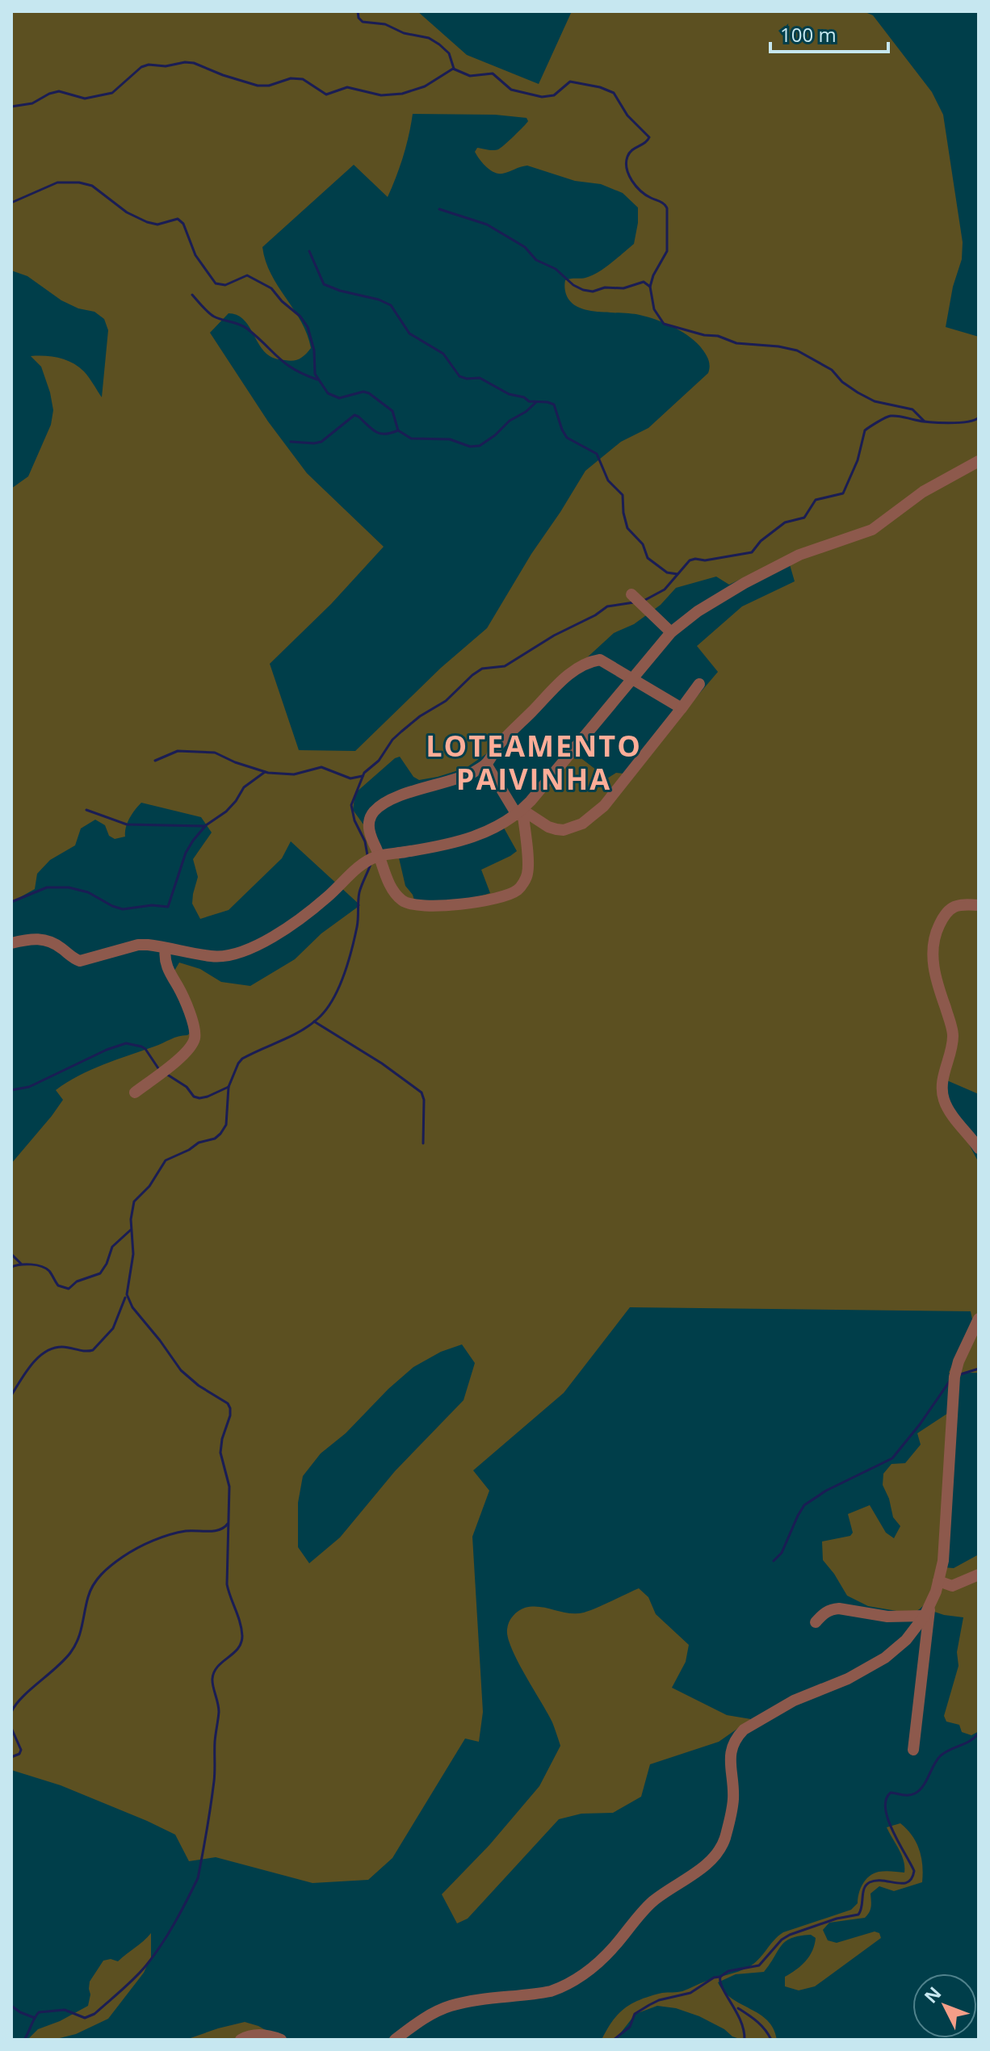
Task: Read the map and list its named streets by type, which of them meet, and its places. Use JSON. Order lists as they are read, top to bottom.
{
  "districts": ["LOTEAMENTO PAIVINHA"],
  "scale_bar": "100 m",
  "north": "top left"
}
